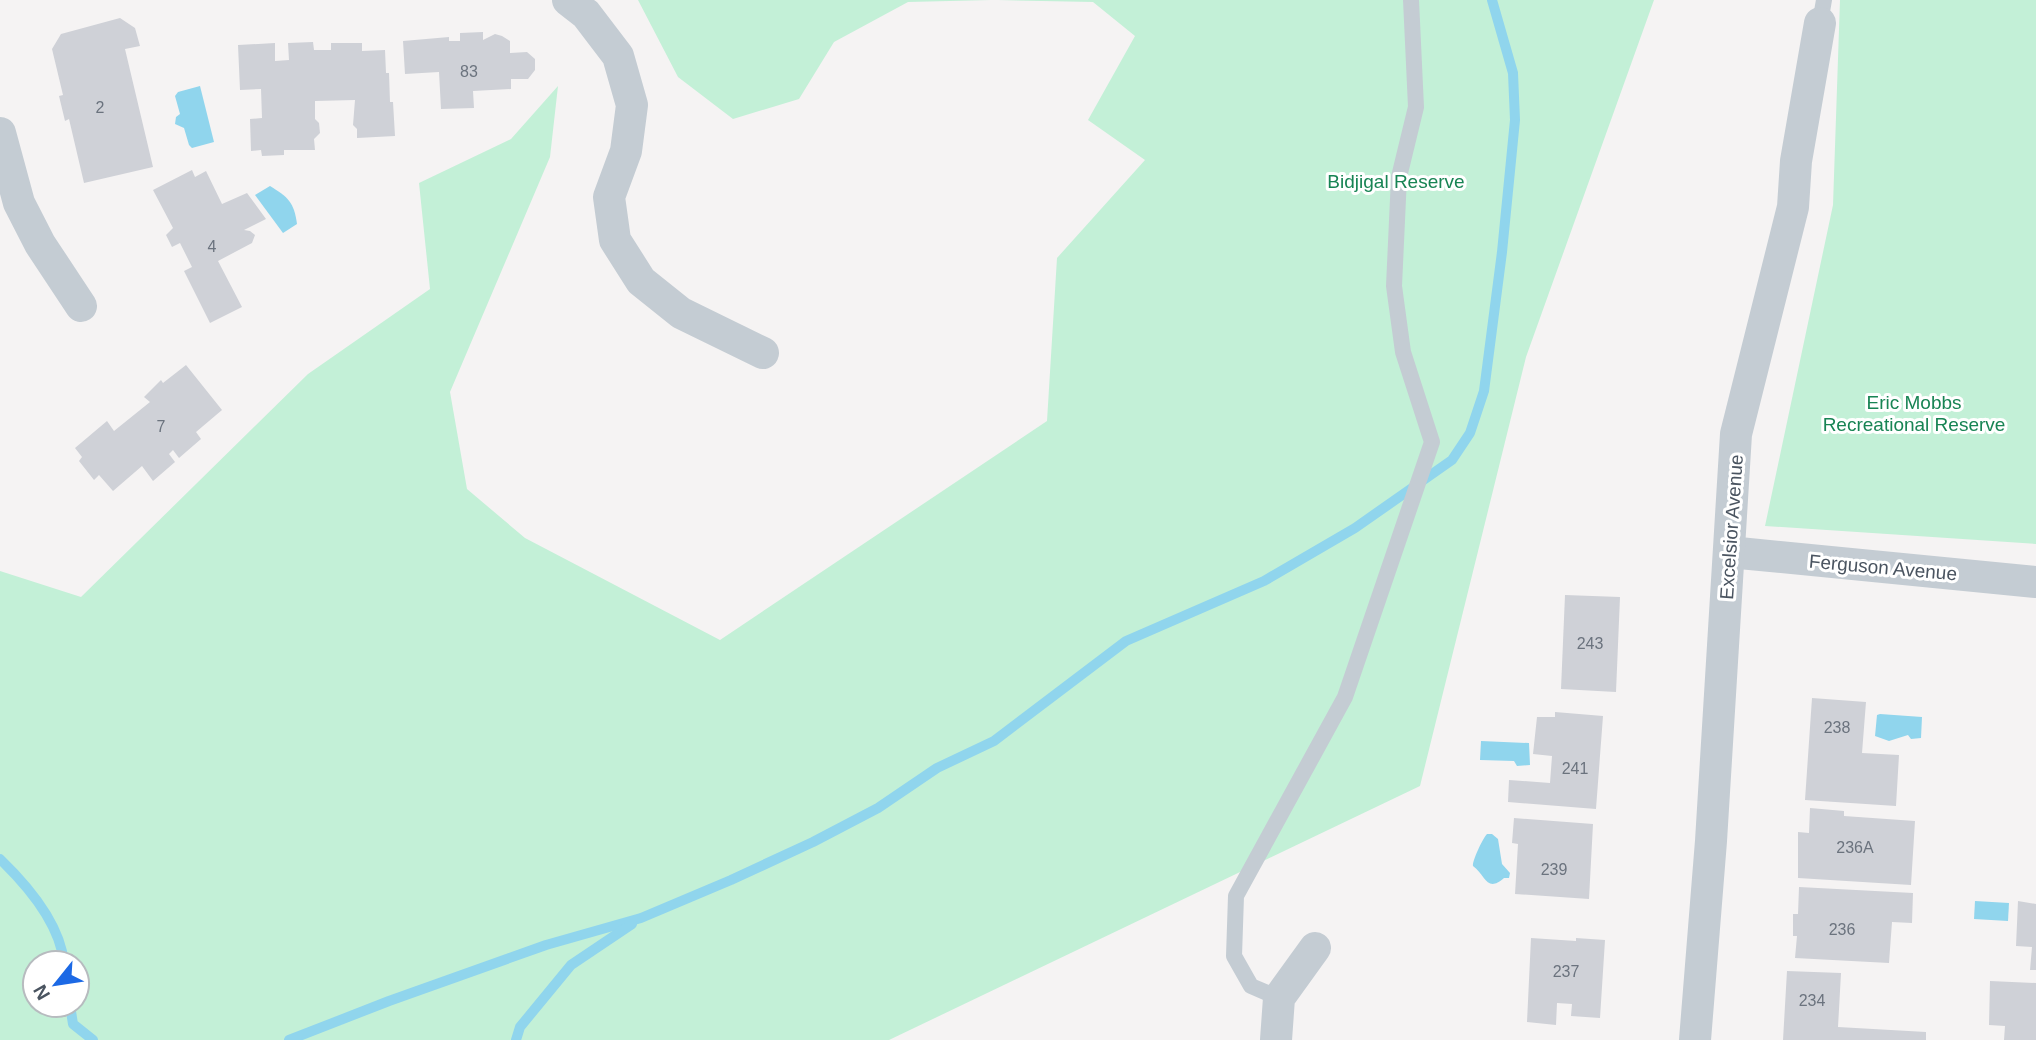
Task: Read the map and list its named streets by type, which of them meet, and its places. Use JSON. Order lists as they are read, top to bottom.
{
  "streets": {
    "street": ["Excelsior Avenue", "Ferguson Avenue"]
  },
  "crossings": [
    ["Excelsior Avenue", "Ferguson Avenue"]
  ],
  "parks": ["Bidjigal Reserve", "Eric Mobbs Recreational Reserve"],
  "house_numbers": [
    "83",
    "2",
    "4",
    "7",
    "243",
    "238",
    "241",
    "236A",
    "239",
    "236",
    "237",
    "234"
  ],
  "north": "bottom left"
}
